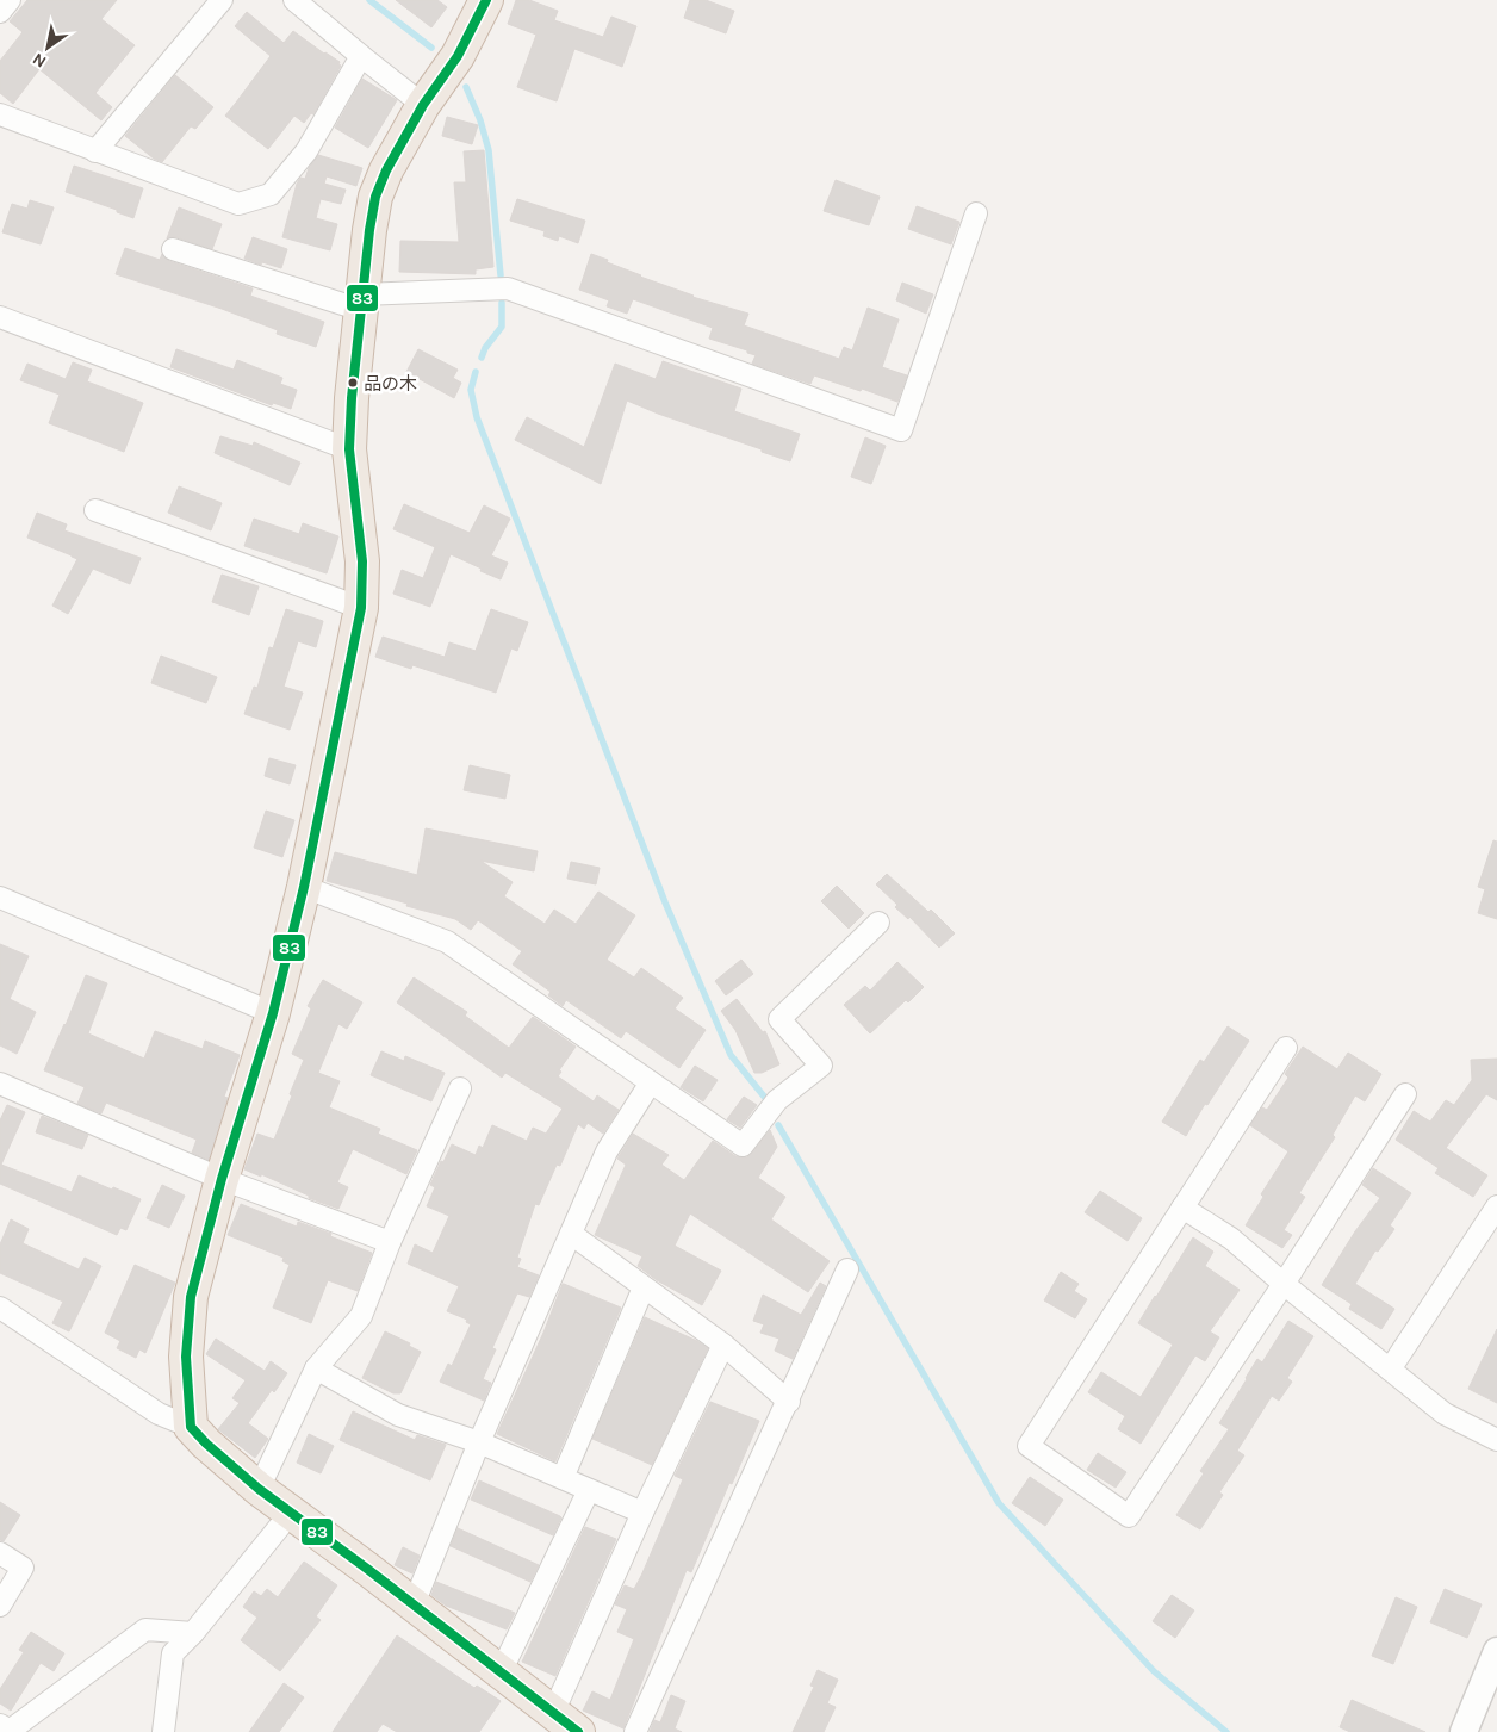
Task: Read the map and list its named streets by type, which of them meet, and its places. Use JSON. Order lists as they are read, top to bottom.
{
  "places": ["品の木"],
  "lines": ["transit line 83"],
  "north": "bottom left"
}
